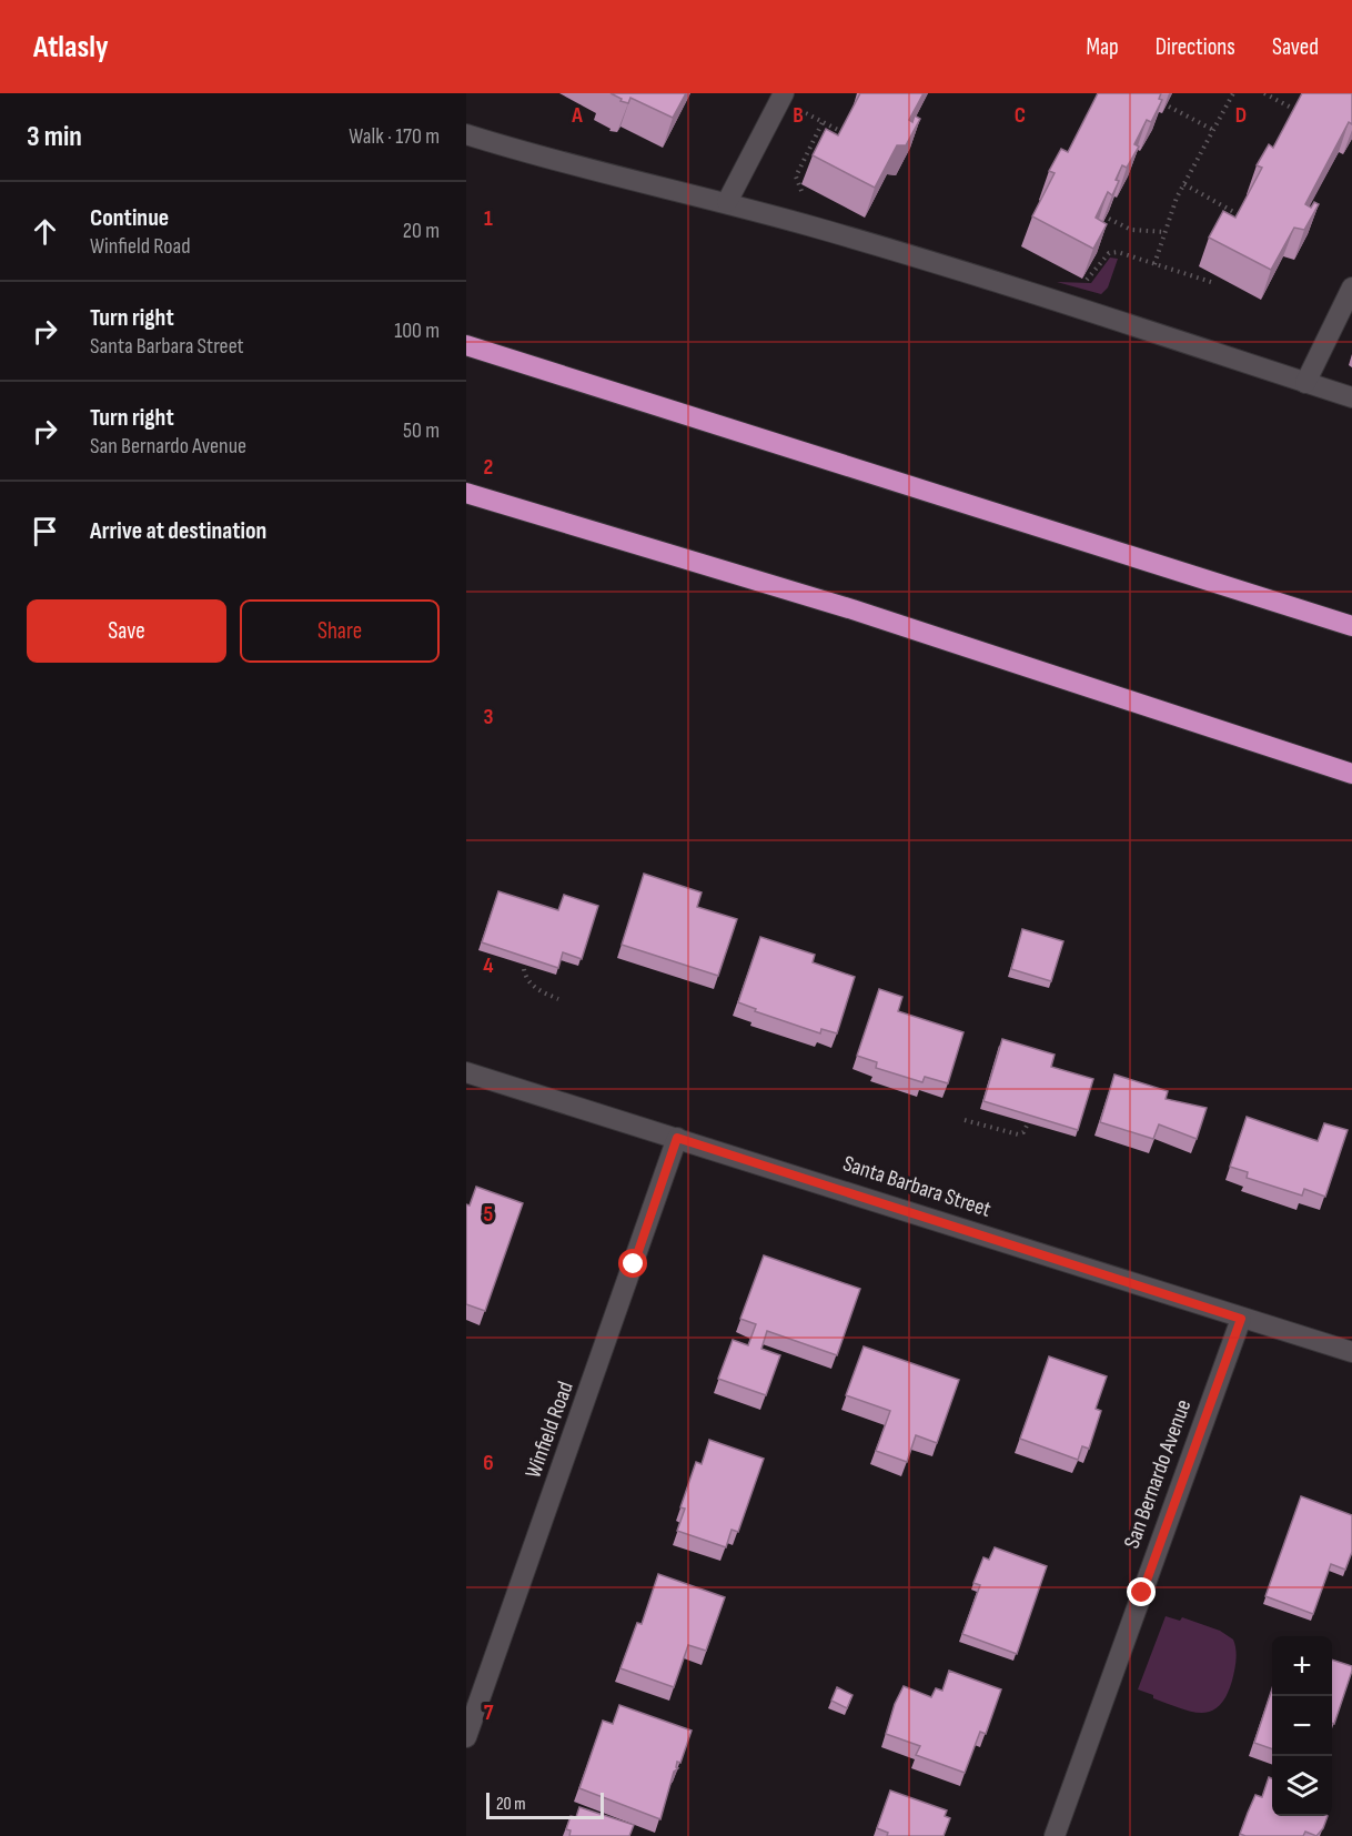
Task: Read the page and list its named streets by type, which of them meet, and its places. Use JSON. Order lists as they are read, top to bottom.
{
  "streets": {
    "street": ["Santa Barbara Street", "Winfield Road", "San Bernardo Avenue"]
  },
  "crossings": [
    ["Santa Barbara Street", "Winfield Road"],
    ["Santa Barbara Street", "San Bernardo Avenue"]
  ],
  "scale_bar": "20 m",
  "page": {
    "header": "Atlasly",
    "nav": ["Map", "Directions", "Saved"],
    "heading": ["3 min", "Walk · 170 m"],
    "list": [
      ["Continue", "Winfield Road", "20 m"],
      ["Turn right", "Santa Barbara Street", "100 m"],
      ["Turn right", "San Bernardo Avenue", "50 m"],
      "Arrive at destination"
    ],
    "buttons": ["Save", "Share"],
    "map_buttons": ["+", "−"],
    "scale": "20 m"
  },
  "grid": {
    "columns": [
      "A",
      "B",
      "C",
      "D"
    ],
    "rows": [
      "1",
      "2",
      "3",
      "4",
      "5",
      "6",
      "7"
    ]
  }
}
